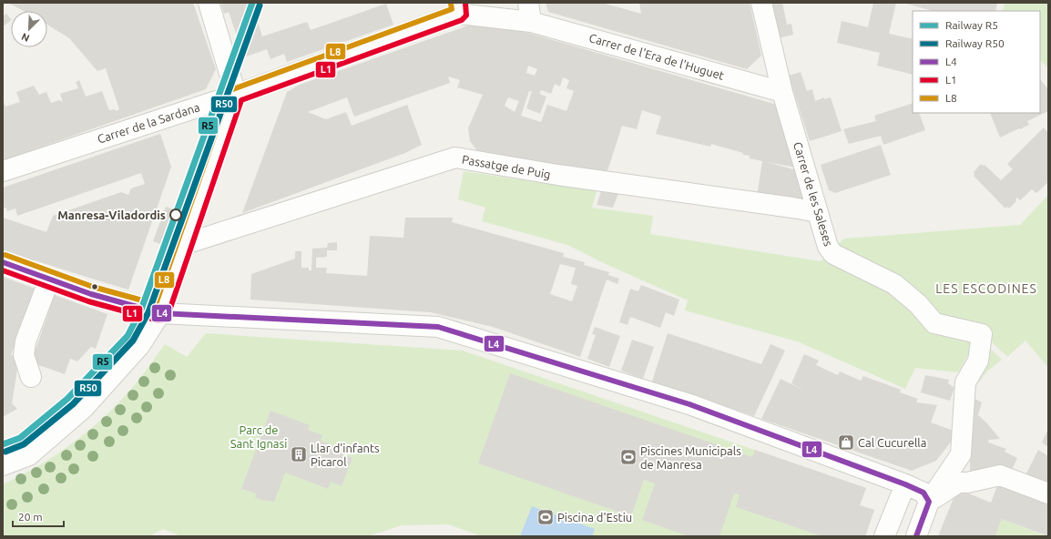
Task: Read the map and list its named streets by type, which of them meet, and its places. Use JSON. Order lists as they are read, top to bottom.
{
  "streets": {
    "street": [
      "Carrer de l'Era de l'Huguet",
      "Carrer de la Sardana",
      "Passatge de Puig",
      "Carrer de les Saleses"
    ]
  },
  "crossings": [
    ["Carrer de l'Era de l'Huguet", "Carrer de la Sardana"],
    ["Carrer de l'Era de l'Huguet", "Carrer de les Saleses"],
    ["Passatge de Puig", "Carrer de les Saleses"]
  ],
  "districts": ["LES ESCODINES"],
  "parks": ["Parc de Sant Ignasi"],
  "places": {
    "other": ["Manresa-Viladordis"],
    "shop": ["Cal Cucurella"],
    "building": ["Llar d'infants Picarol"],
    "sports": ["Piscines Municipals de Manresa", "Piscina d'Estiu"]
  },
  "lines": [
    "rail line R5",
    "transit line L1",
    "transit line L8",
    "rail line R50",
    "transit line L4"
  ],
  "legend": [
    "Railway R5",
    "Railway R50",
    "L4",
    "L1",
    "L8"
  ],
  "scale_bar": "20 m",
  "north": "bottom left"
}
